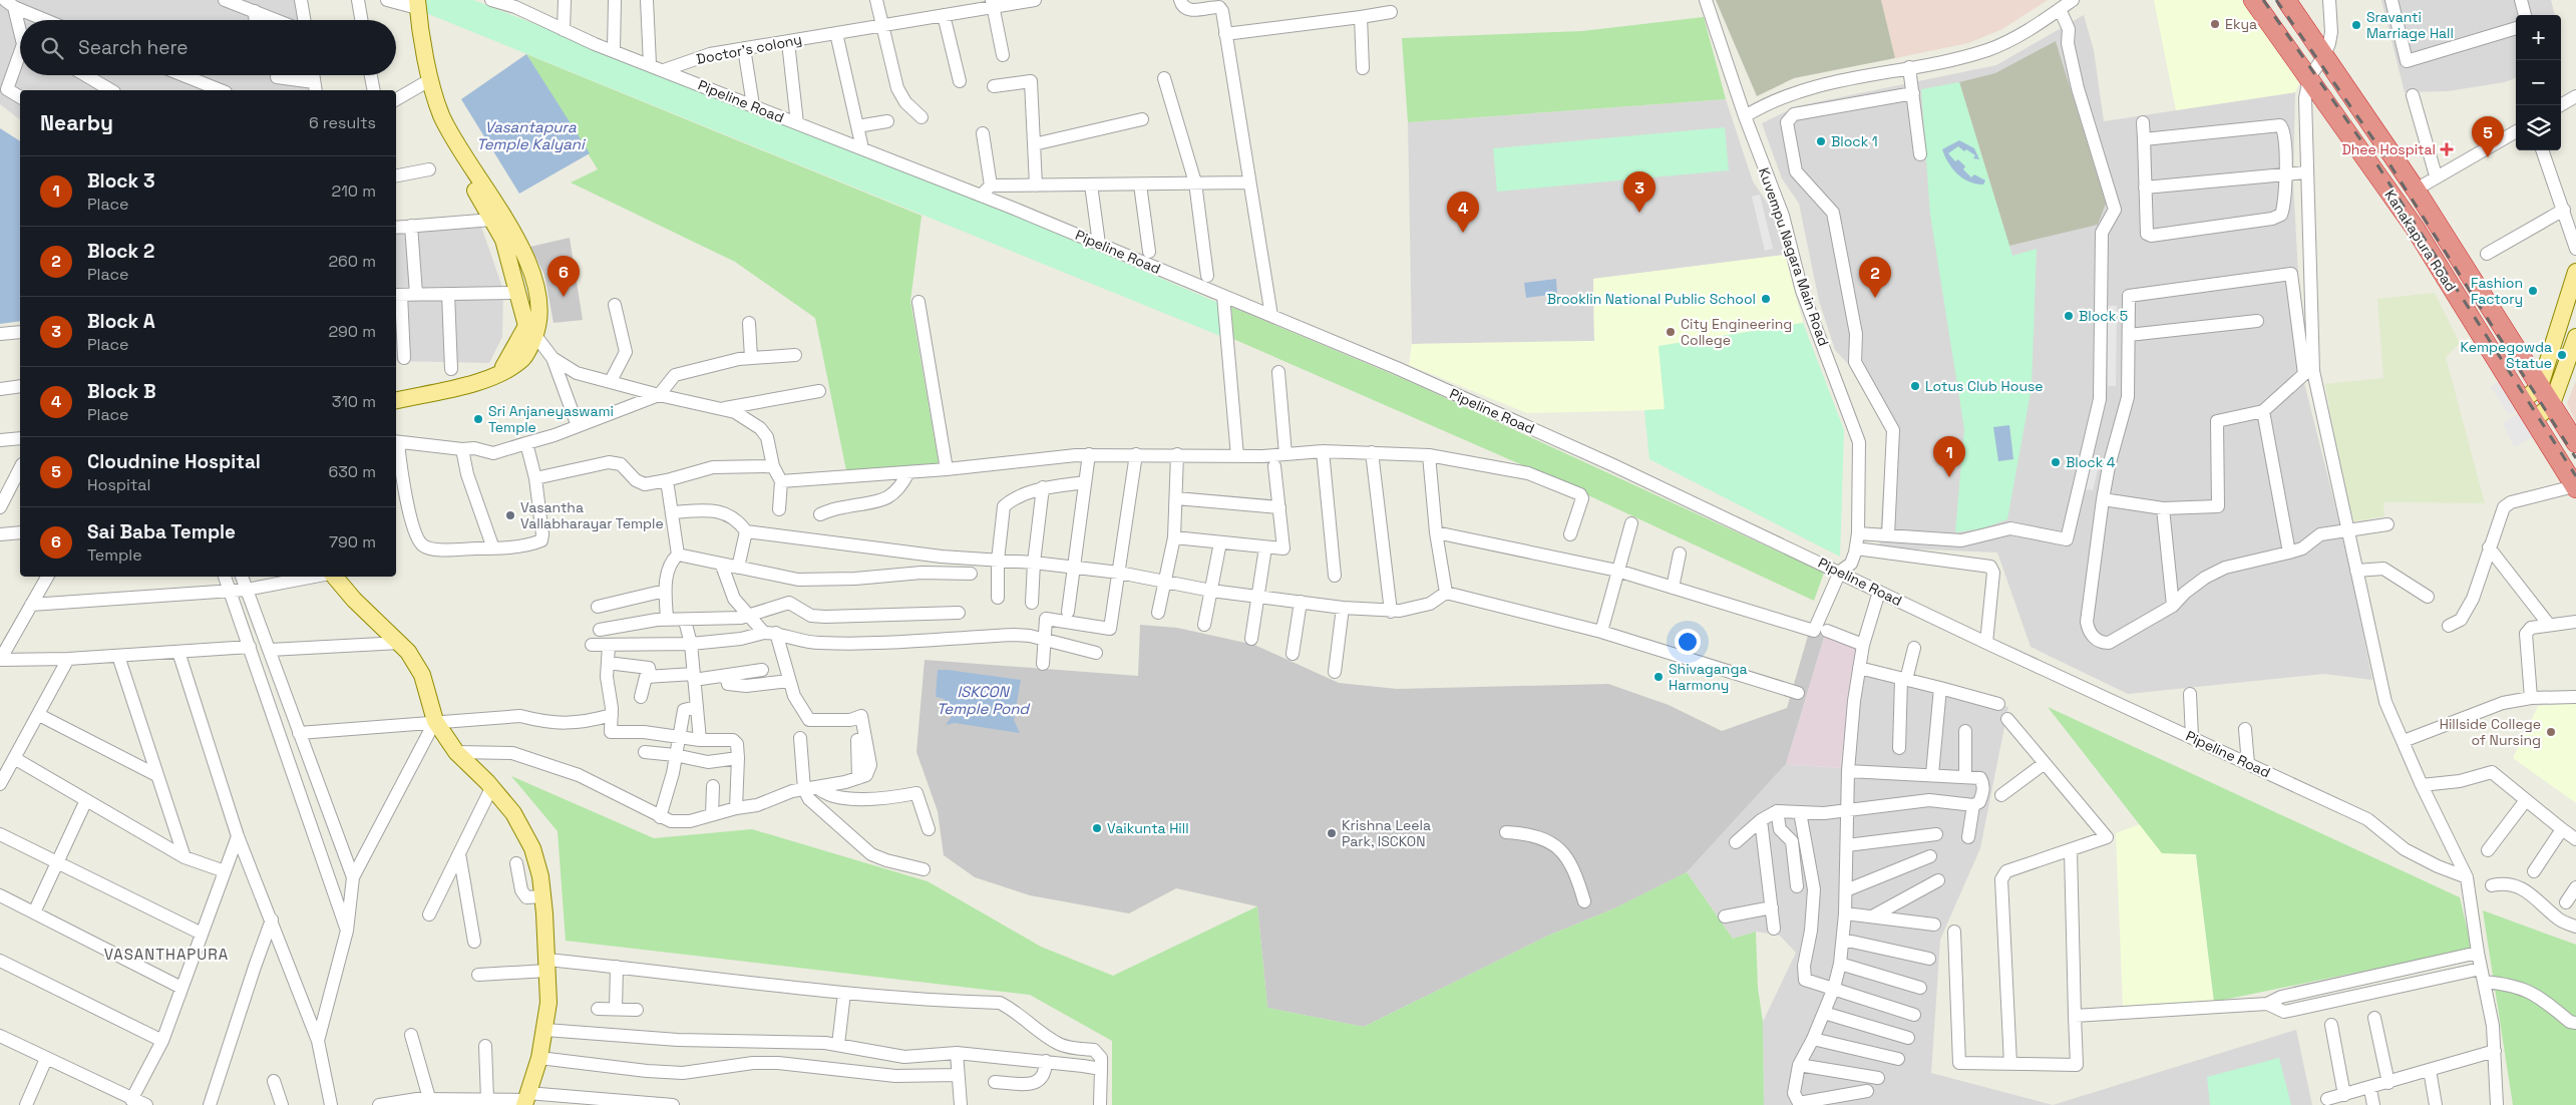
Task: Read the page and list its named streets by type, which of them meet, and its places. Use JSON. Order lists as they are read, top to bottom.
{
  "streets": {
    "highway": ["Kanakapura Road"],
    "street": ["Doctor's colony", "Pipeline Road", "Kuvempu Nagara Main Road"]
  },
  "crossings": [
    ["Doctor's colony", "Pipeline Road"],
    ["Pipeline Road", "Kuvempu Nagara Main Road"]
  ],
  "districts": ["VASANTHAPURA"],
  "water": ["Vasantapura Temple Kalyani", "ISKCON Temple Pond"],
  "places": {
    "other": [
      "Ekya",
      "Sravanti Marriage Hall",
      "Block 1",
      "Fashion Factory",
      "Brooklin National Public School",
      "Block 5",
      "City Engineering College",
      "Kempegowda Statue",
      "Lotus Club House",
      "Sri Anjaneyaswami Temple",
      "Block 4",
      "Vasantha Vallabharayar Temple",
      "Shivaganga Harmony",
      "Hillside College of Nursing",
      "Vaikunta Hill",
      "Krishna Leela Park, ISCKON"
    ],
    "health": ["Dhee Hospital"]
  },
  "page": {
    "map_buttons": ["+", "−"],
    "search": "Search here",
    "heading": ["Nearby", "6 results"],
    "pins": [
      "5",
      "3",
      "4",
      "6",
      "2",
      "1"
    ],
    "list": [
      {
        "mark": "1",
        "name": "Block 3",
        "note": "Place",
        "value": "210 m"
      },
      {
        "mark": "2",
        "name": "Block 2",
        "note": "Place",
        "value": "260 m"
      },
      {
        "mark": "3",
        "name": "Block A",
        "note": "Place",
        "value": "290 m"
      },
      {
        "mark": "4",
        "name": "Block B",
        "note": "Place",
        "value": "310 m"
      },
      {
        "mark": "5",
        "name": "Cloudnine Hospital",
        "note": "Hospital",
        "value": "630 m"
      },
      {
        "mark": "6",
        "name": "Sai Baba Temple",
        "note": "Temple",
        "value": "790 m"
      }
    ]
  }
}
